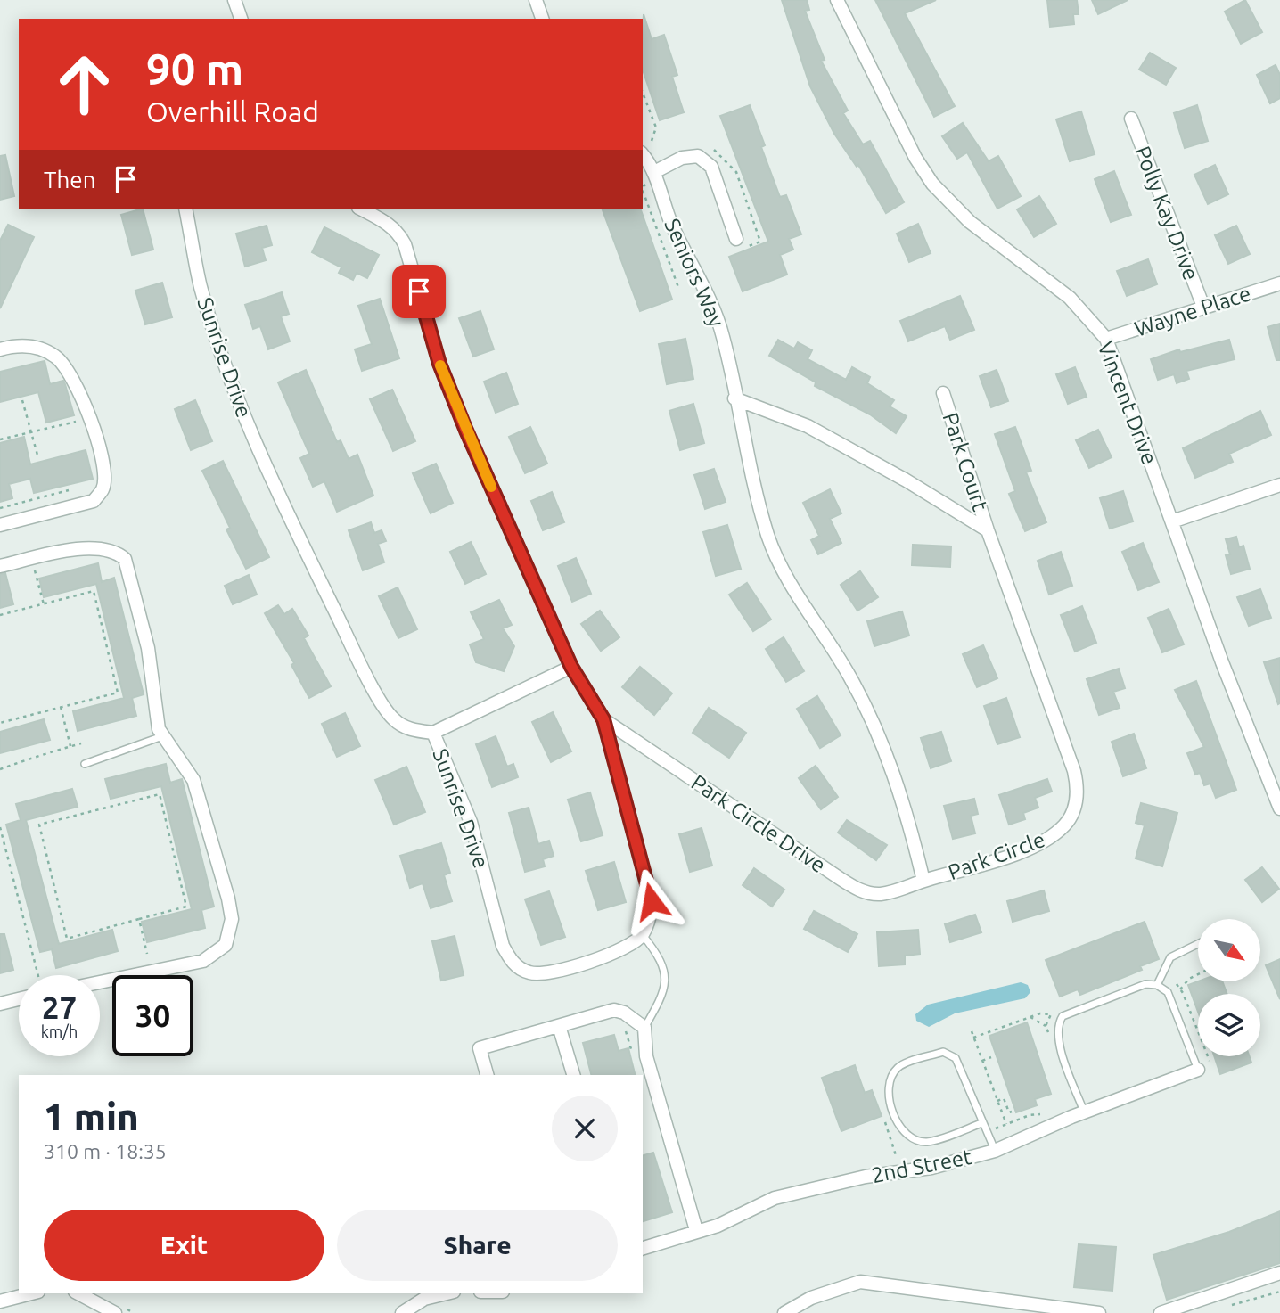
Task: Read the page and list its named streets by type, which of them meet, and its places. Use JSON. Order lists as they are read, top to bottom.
{
  "streets": {
    "street": [
      "Polly Kay Drive",
      "Seniors Way",
      "Wayne Place",
      "Sunrise Drive",
      "Vincent Drive",
      "Park Court",
      "Park Circle Drive",
      "Park Circle",
      "2nd Street"
    ]
  },
  "crossings": [
    ["Polly Kay Drive", "Wayne Place"],
    ["Seniors Way", "Park Circle"],
    ["Wayne Place", "Vincent Drive"],
    ["Park Court", "Park Circle"],
    ["Park Circle Drive", "Park Circle"]
  ],
  "north": "bottom right",
  "page": {
    "turn": ["90 m", "Overhill Road"],
    "then": "Then",
    "speed": "27 km/h",
    "limit": "30",
    "heading": ["1 min", "310 m · 18:35"],
    "buttons": ["Exit", "Share"]
  }
}
